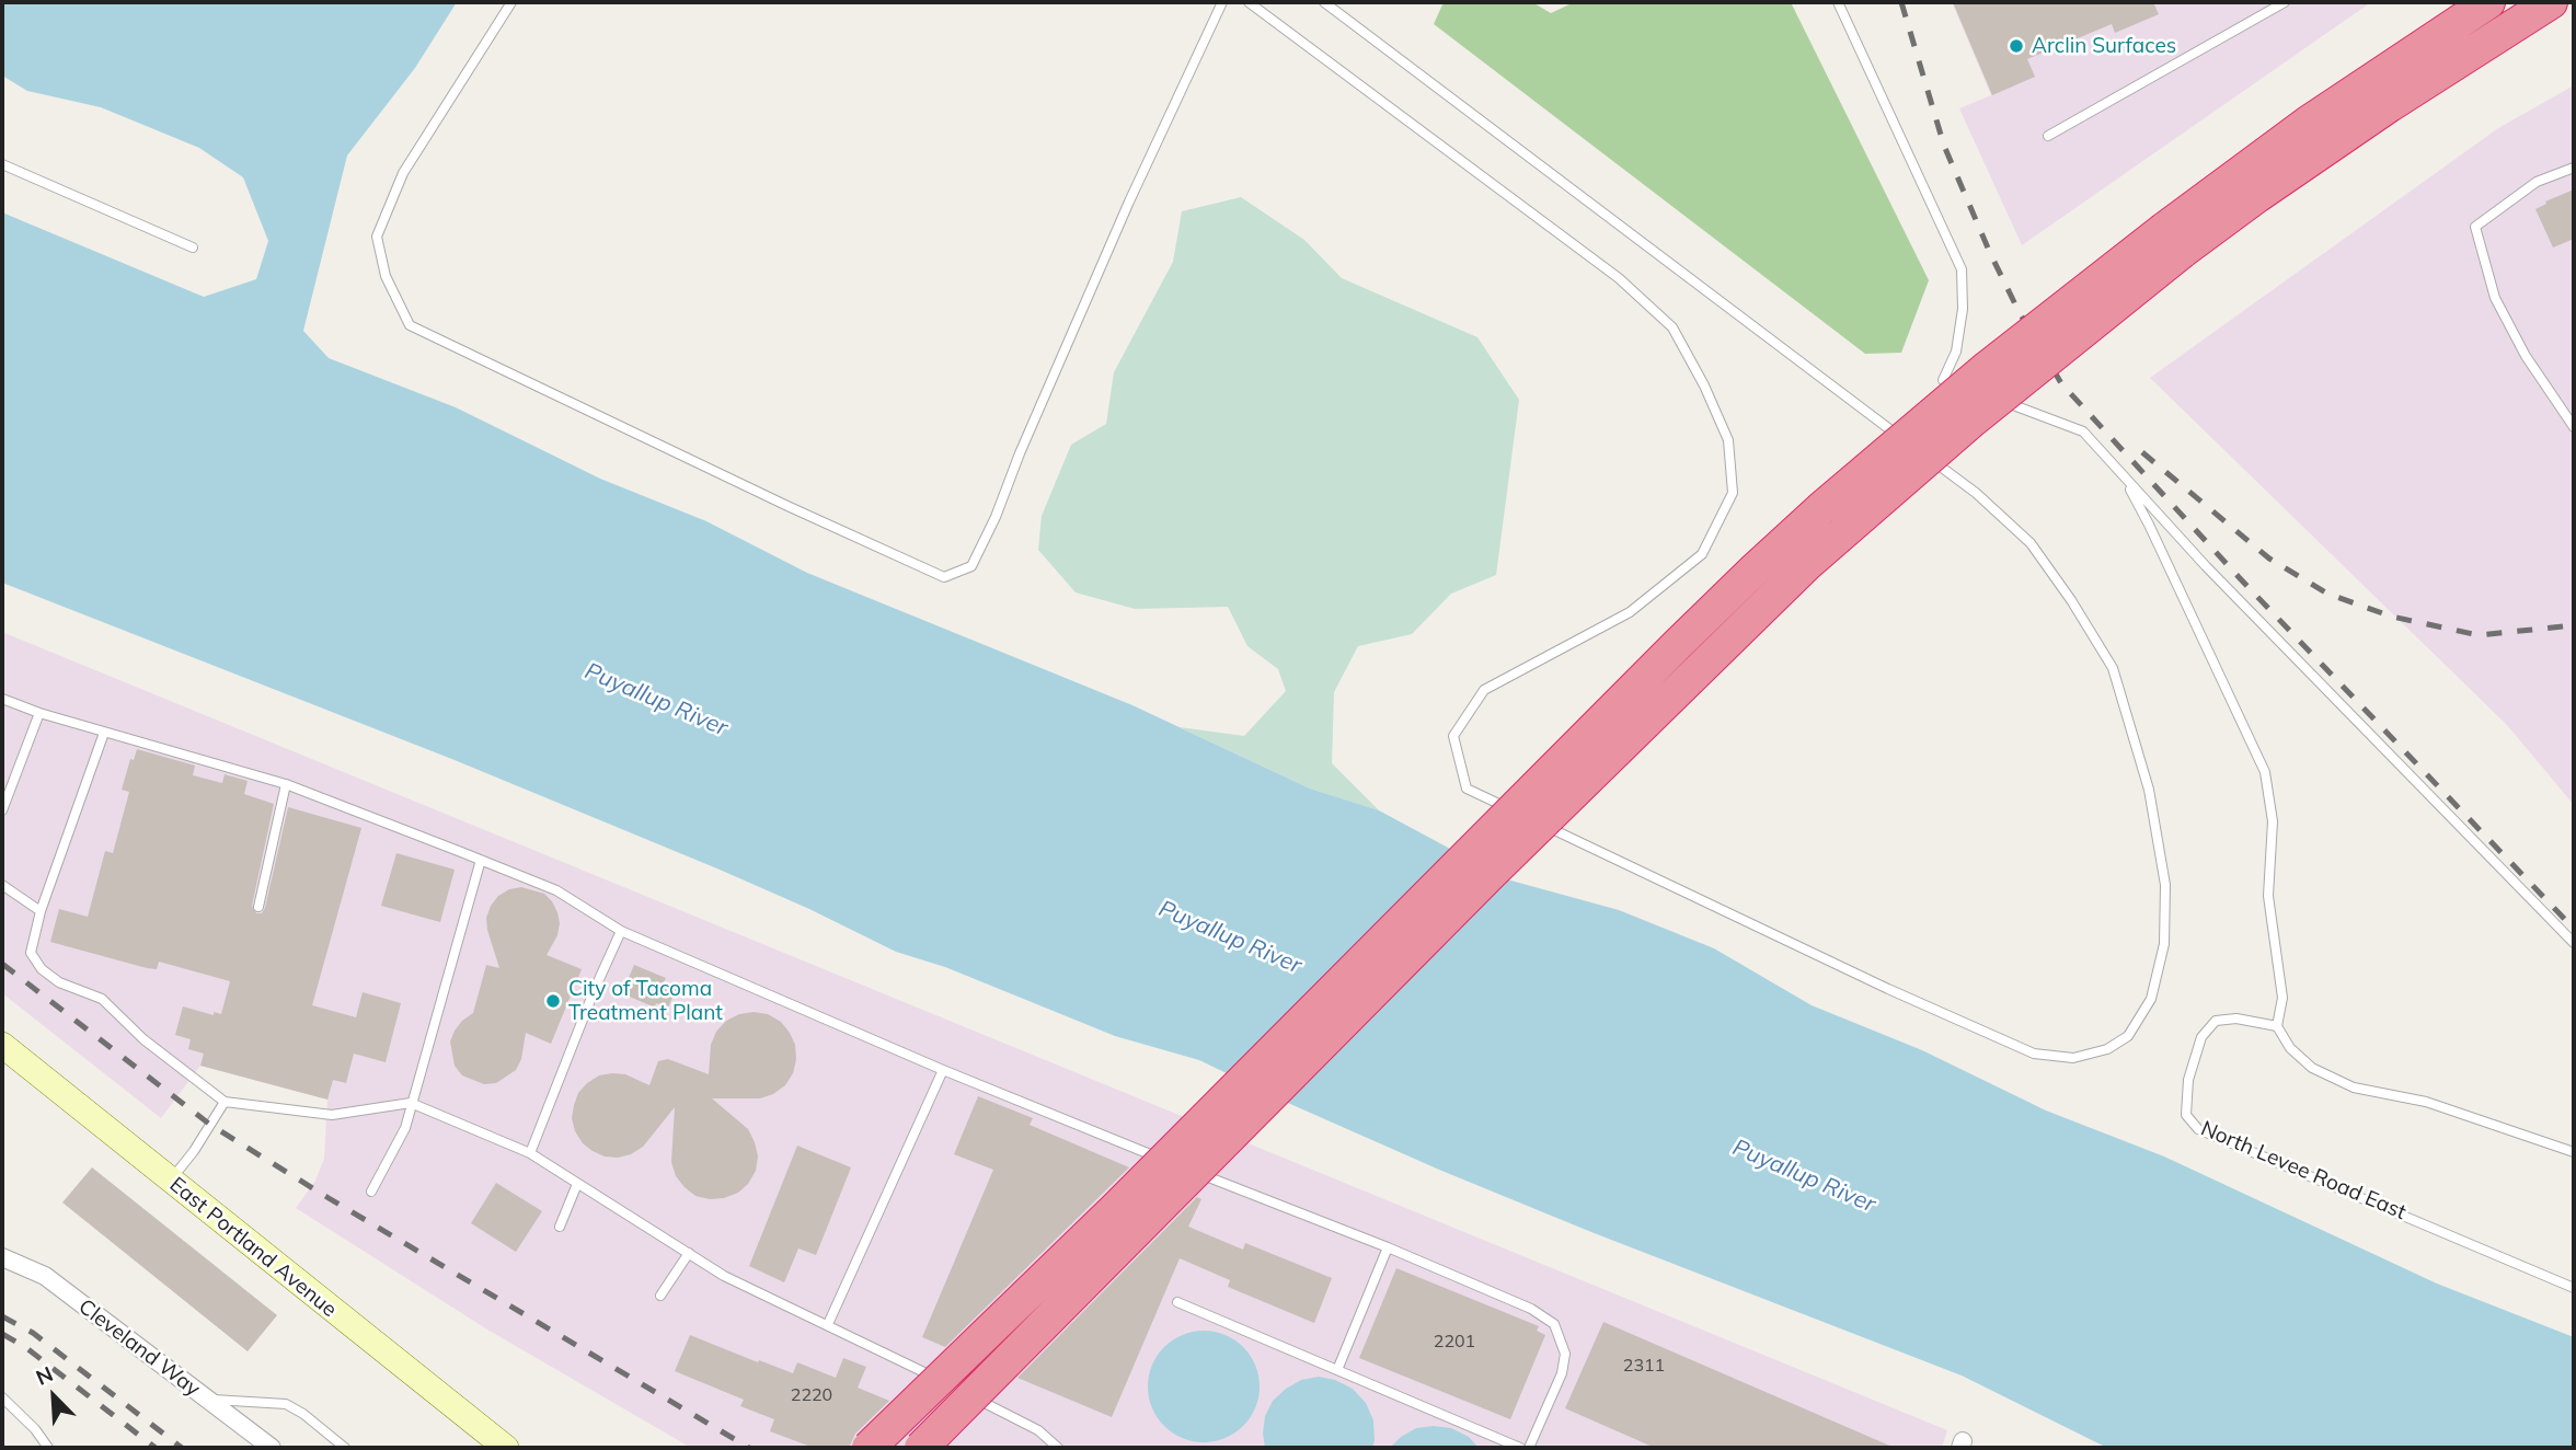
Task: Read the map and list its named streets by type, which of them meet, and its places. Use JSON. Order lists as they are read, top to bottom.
{
  "streets": {
    "street": ["East Portland Avenue", "Cleveland Way"],
    "lane": ["North Levee Road East"]
  },
  "water": ["Puyallup River"],
  "places": ["Arclin Surfaces", "City of Tacoma Treatment Plant"],
  "house_numbers": ["2201", "2311", "2220"],
  "north": "top left"
}
